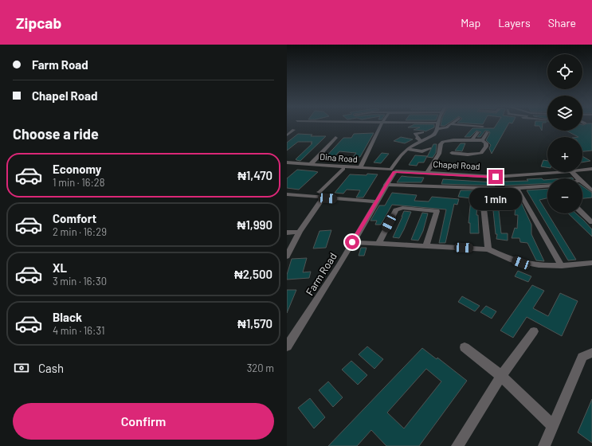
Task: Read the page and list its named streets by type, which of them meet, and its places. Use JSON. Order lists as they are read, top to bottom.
{
  "streets": {
    "street": ["Dina Road", "Chapel Road", "Farm Road"]
  },
  "crossings": [
    ["Dina Road", "Chapel Road"],
    ["Dina Road", "Farm Road"],
    ["Chapel Road", "Farm Road"]
  ],
  "page": {
    "header": "Zipcab",
    "nav": ["Map", "Layers", "Share"],
    "banner": ["Farm Road", "Chapel Road"],
    "map_buttons": ["+", "−"],
    "heading": "Choose a ride",
    "list": [
      {
        "name": "Economy",
        "note": "1 min · 16:28",
        "value": "₦1,470"
      },
      {
        "name": "Comfort",
        "note": "2 min · 16:29",
        "value": "₦1,990"
      },
      {
        "name": "XL",
        "note": "3 min · 16:30",
        "value": "₦2,500"
      },
      {
        "name": "Black",
        "note": "4 min · 16:31",
        "value": "₦1,570"
      }
    ],
    "bubble": "1 min",
    "pay": ["Cash", "320 m"],
    "buttons": "Confirm"
  }
}
